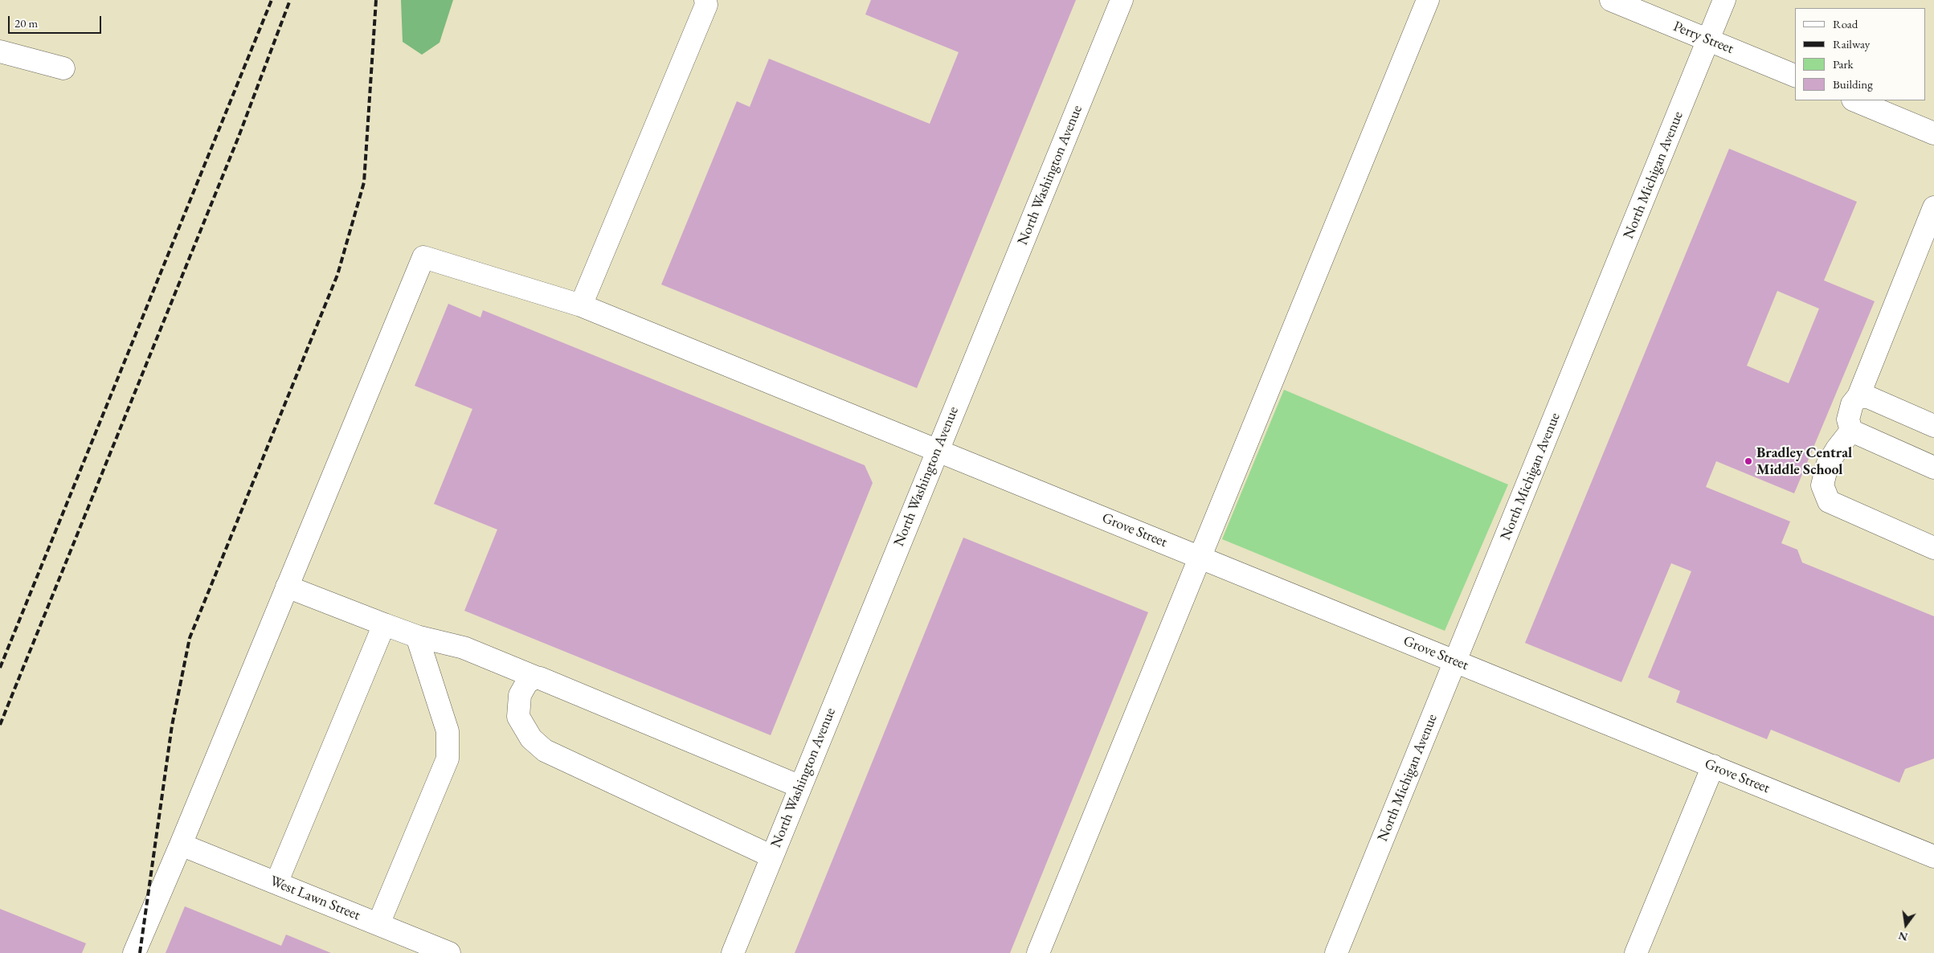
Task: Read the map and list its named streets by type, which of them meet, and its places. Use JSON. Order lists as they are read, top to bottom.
{
  "streets": {
    "street": [
      "Perry Street",
      "North Washington Avenue",
      "North Michigan Avenue",
      "Grove Street",
      "West Lawn Street"
    ]
  },
  "crossings": [
    ["Perry Street", "North Michigan Avenue"],
    ["North Washington Avenue", "Grove Street"],
    ["North Michigan Avenue", "Grove Street"]
  ],
  "places": ["Bradley Central Middle School"],
  "legend": [
    "Road",
    "Railway",
    "Park",
    "Building"
  ],
  "scale_bar": "20 m",
  "north": "bottom"
}
